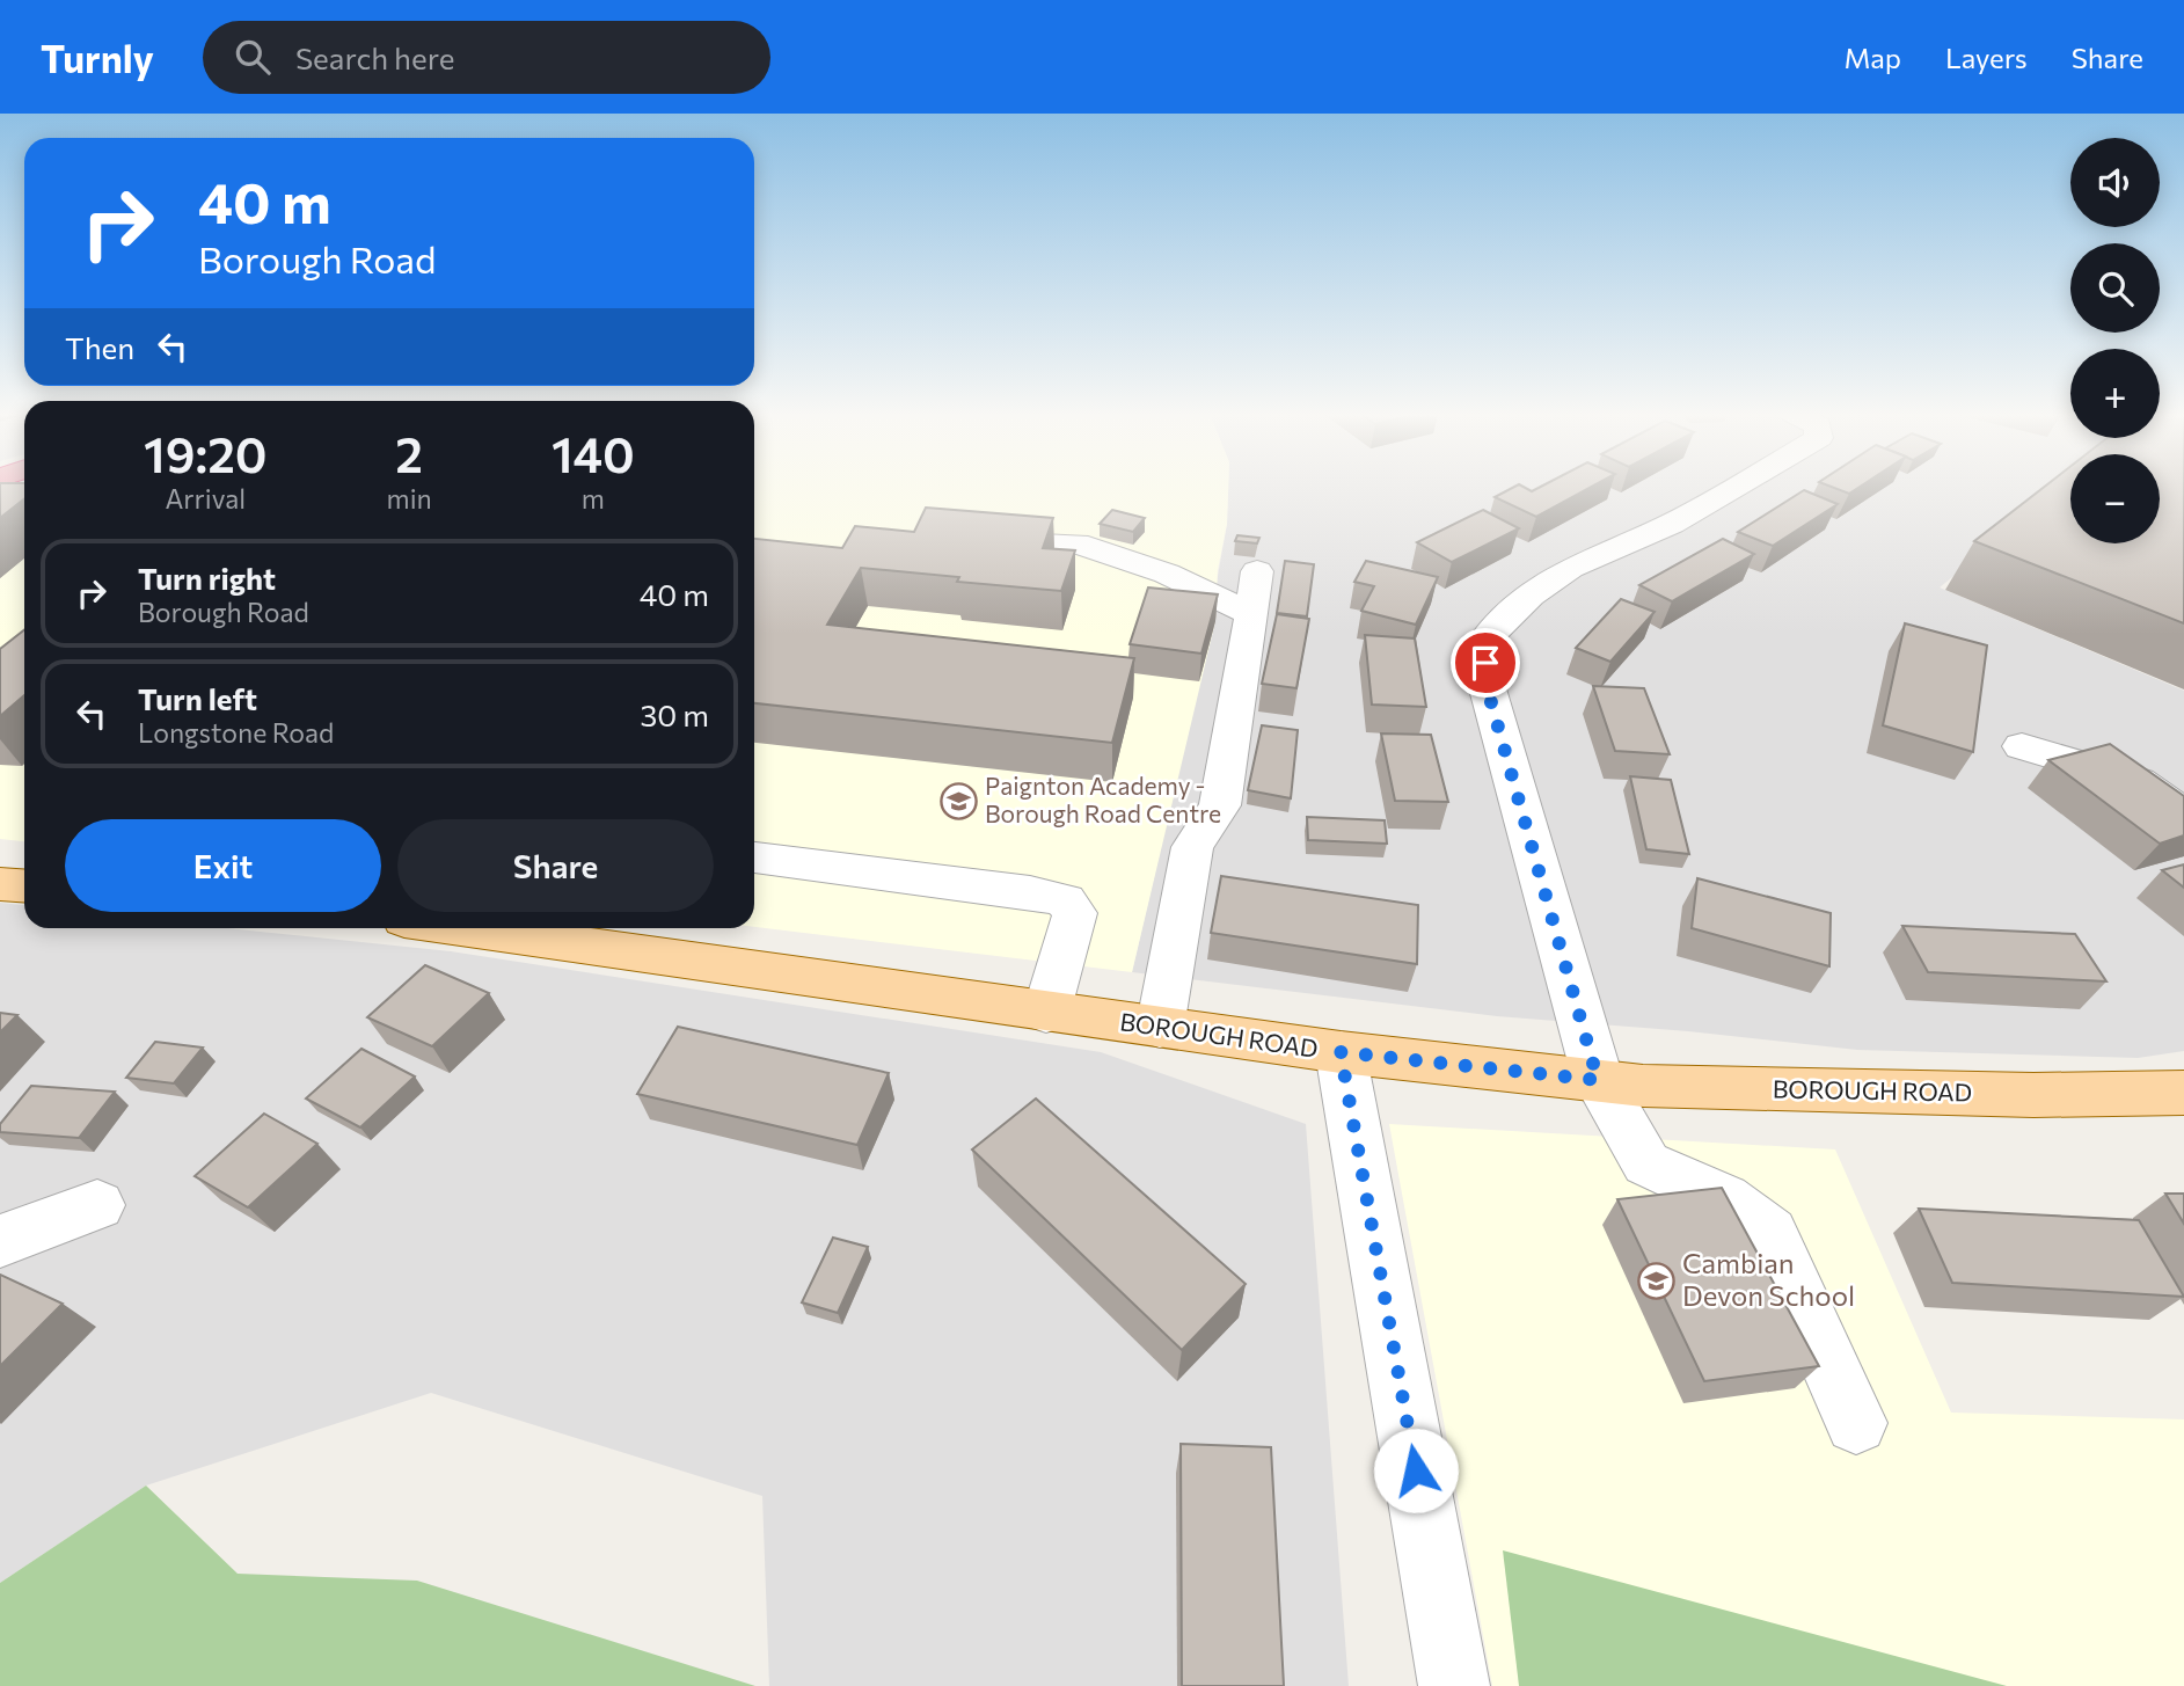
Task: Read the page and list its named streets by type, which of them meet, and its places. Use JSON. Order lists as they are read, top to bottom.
{
  "streets": {
    "main road": ["BOROUGH ROAD"]
  },
  "places": {
    "school or university": ["Paignton Academy - Borough Road Centre", "Cambian Devon School"]
  },
  "page": {
    "header": "Turnly",
    "search": "Search here",
    "nav": ["Map", "Layers", "Share"],
    "map_buttons": ["+", "−"],
    "turn": ["40 m", "Borough Road"],
    "then": "Then",
    "eta": [
      "19:20",
      "Arrival",
      "2",
      "min",
      "140",
      "m"
    ],
    "list": [
      {
        "name": "Turn right",
        "note": "Borough Road",
        "value": "40 m"
      },
      {
        "name": "Turn left",
        "note": "Longstone Road",
        "value": "30 m"
      }
    ],
    "buttons": ["Exit", "Share"]
  }
}
